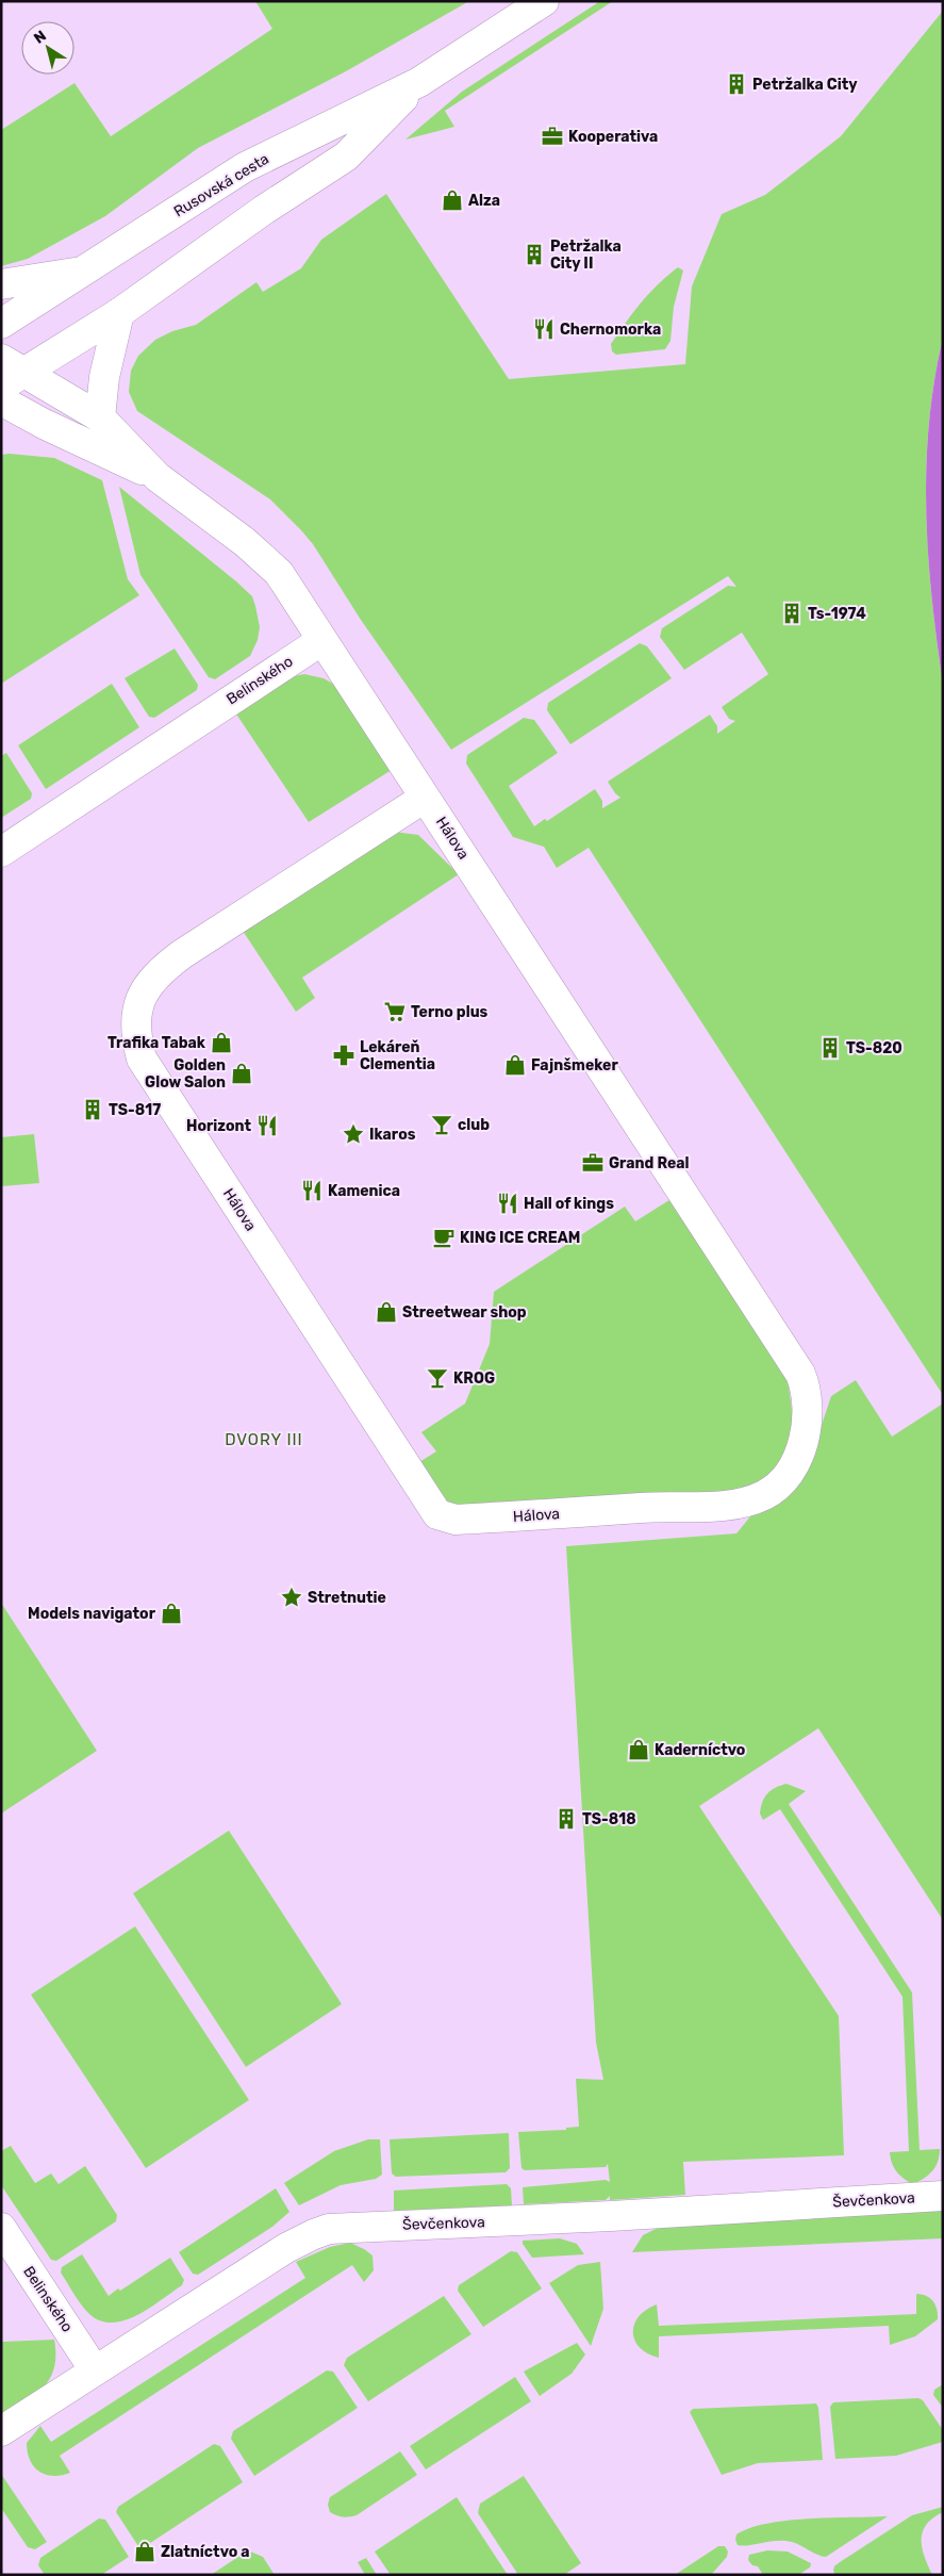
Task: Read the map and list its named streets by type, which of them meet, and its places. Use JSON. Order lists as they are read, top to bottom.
{
  "streets": {
    "street": [
      "Rusovská cesta",
      "Belinského",
      "Hálova",
      "Ševčenkova"
    ]
  },
  "crossings": [
    ["Belinského", "Ševčenkova"]
  ],
  "districts": ["DVORY III"],
  "places": {
    "building": [
      "Petržalka City",
      "Petržalka City II",
      "Ts-1974",
      "TS-820",
      "TS-817",
      "TS-818"
    ],
    "office": ["Kooperativa", "Grand Real"],
    "shop": [
      "Alza",
      "Trafika Tabak",
      "Fajnšmeker",
      "Golden Glow Salon",
      "Streetwear shop",
      "Models navigator",
      "Kaderníctvo",
      "Zlatníctvo a"
    ],
    "restaurant": [
      "Chernomorka",
      "Horizont",
      "Kamenica",
      "Hall of kings"
    ],
    "supermarket": ["Terno plus"],
    "pharmacy": ["Lekáreň Clementia"],
    "bar": ["club", "KROG"],
    "place": ["Ikaros", "Stretnutie"],
    "cafe": ["KING ICE CREAM"]
  },
  "north": "top left"
}
